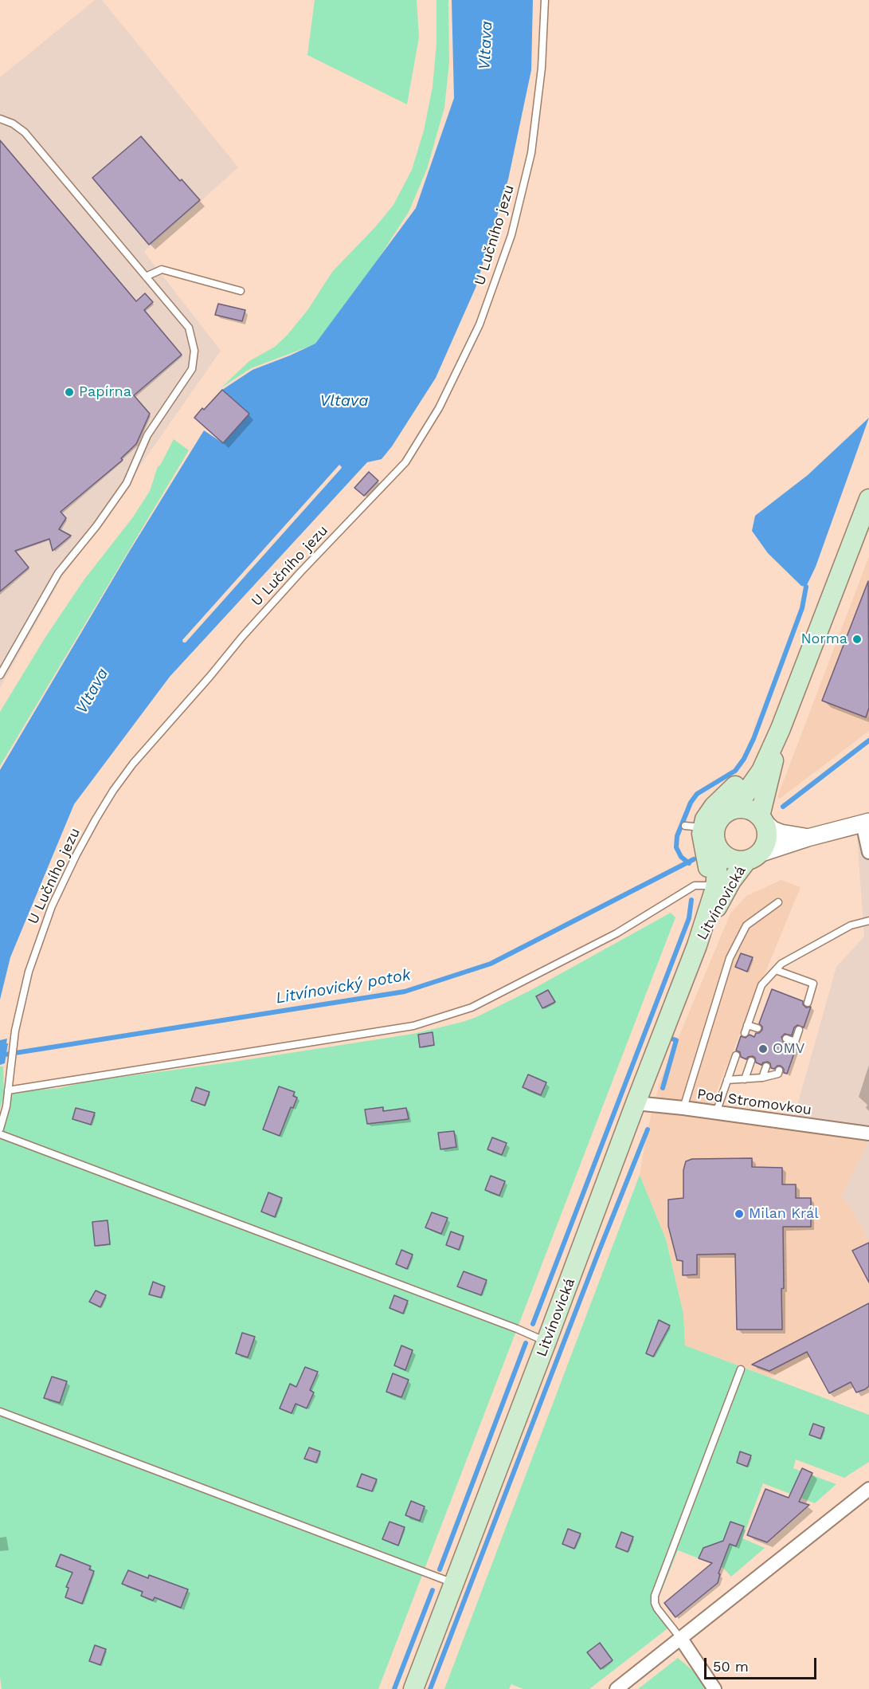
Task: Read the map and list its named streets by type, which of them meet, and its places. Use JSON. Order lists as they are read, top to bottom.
{
  "streets": {
    "main road": ["Litvínovická"],
    "street": ["Pod Stromovkou"],
    "lane": ["U Lučního jezu"]
  },
  "crossings": [
    ["Litvínovická", "Pod Stromovkou"]
  ],
  "water": ["Vltava", "Litvínovický potok"],
  "places": [
    "Papírna",
    "Norma",
    "OMV",
    "Milan Král"
  ],
  "scale_bar": "50 m"
}
